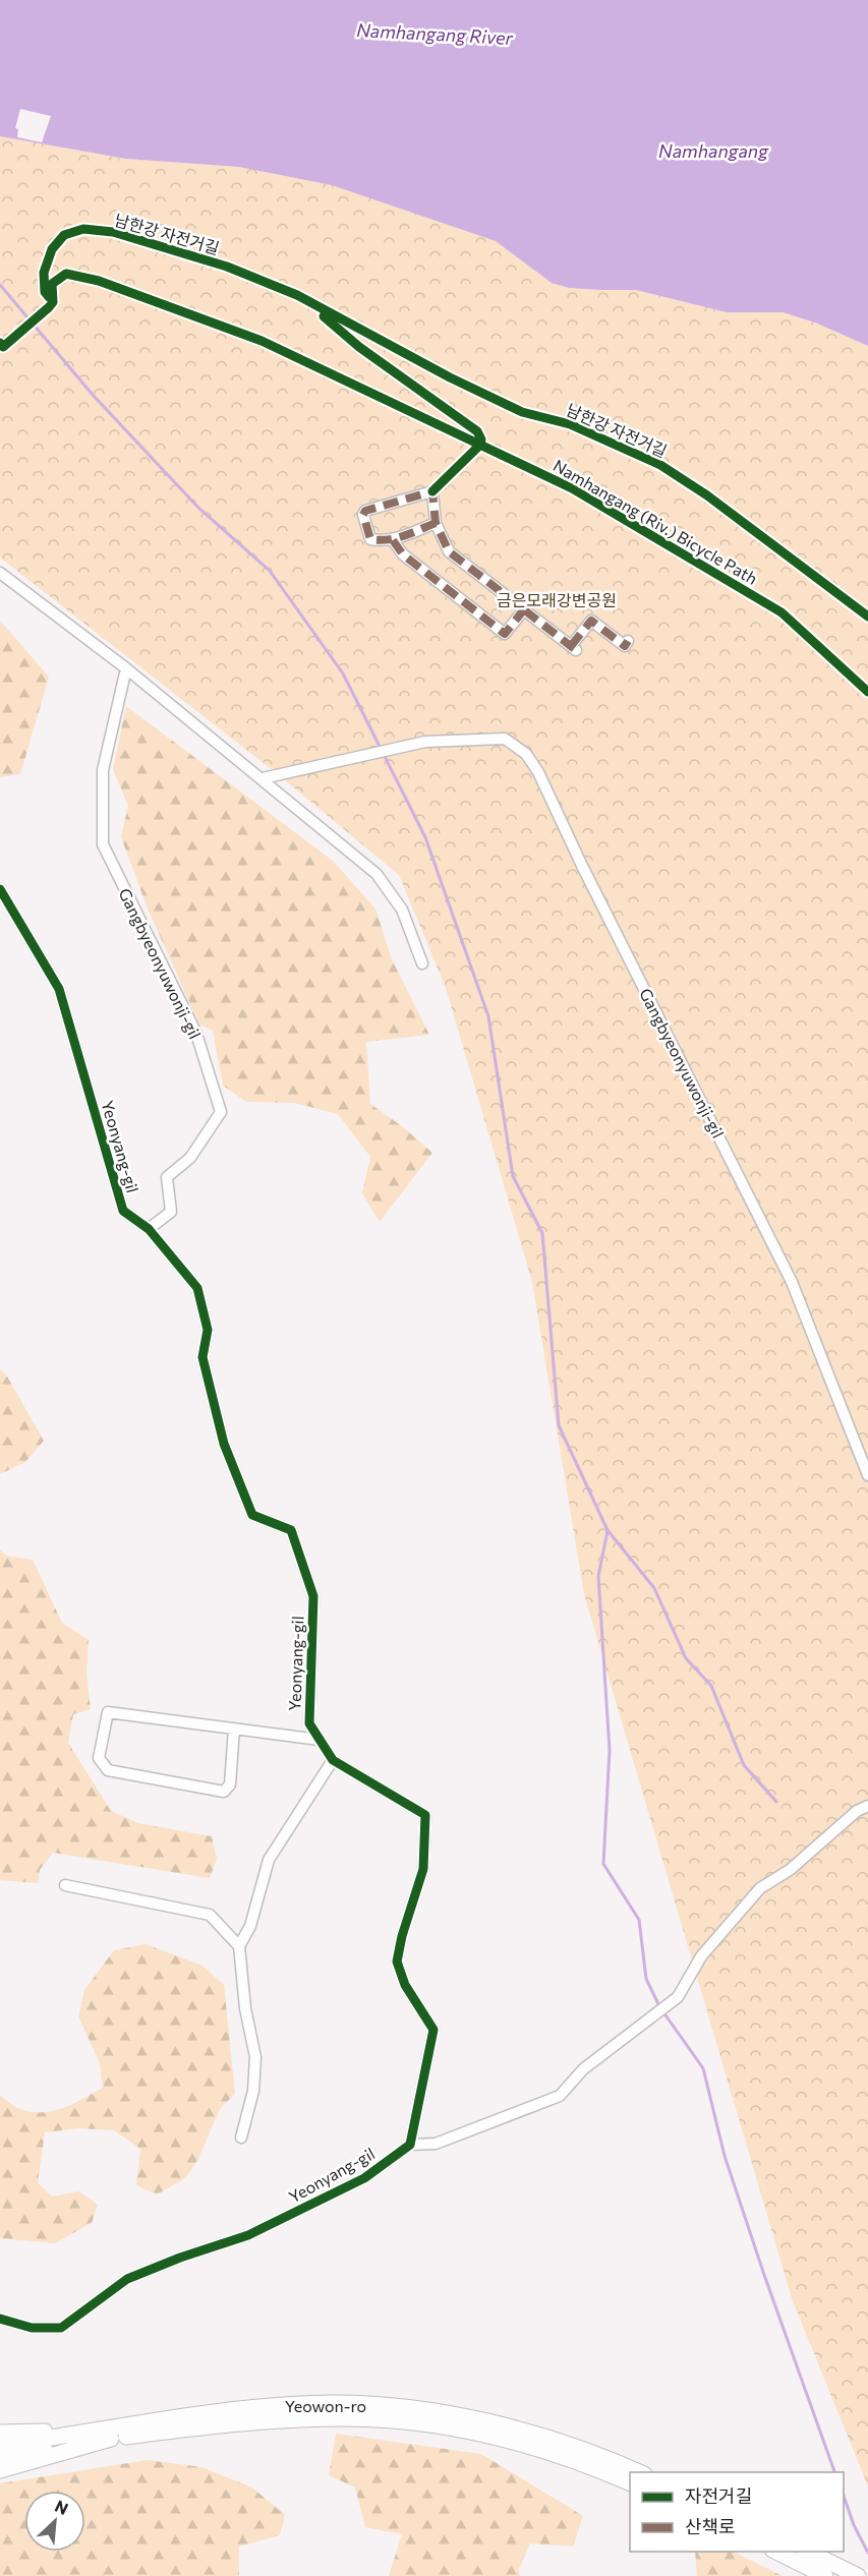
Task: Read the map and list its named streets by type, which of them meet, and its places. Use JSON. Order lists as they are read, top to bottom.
{
  "streets": {
    "highway": ["Yeowon-ro"],
    "street": ["Gangbyeonyuwonji-gil", "Yeonyang-gil"],
    "cycle path": ["남한강 자전거길", "Namhangang (Riv.) Bicycle Path"]
  },
  "crossings": [
    ["Gangbyeonyuwonji-gil", "Yeonyang-gil"]
  ],
  "water": ["Namhangang River", "Namhangang"],
  "parks": ["금은모래강변공원"],
  "legend": ["자전거길", "산책로"],
  "north": "top right"
}
